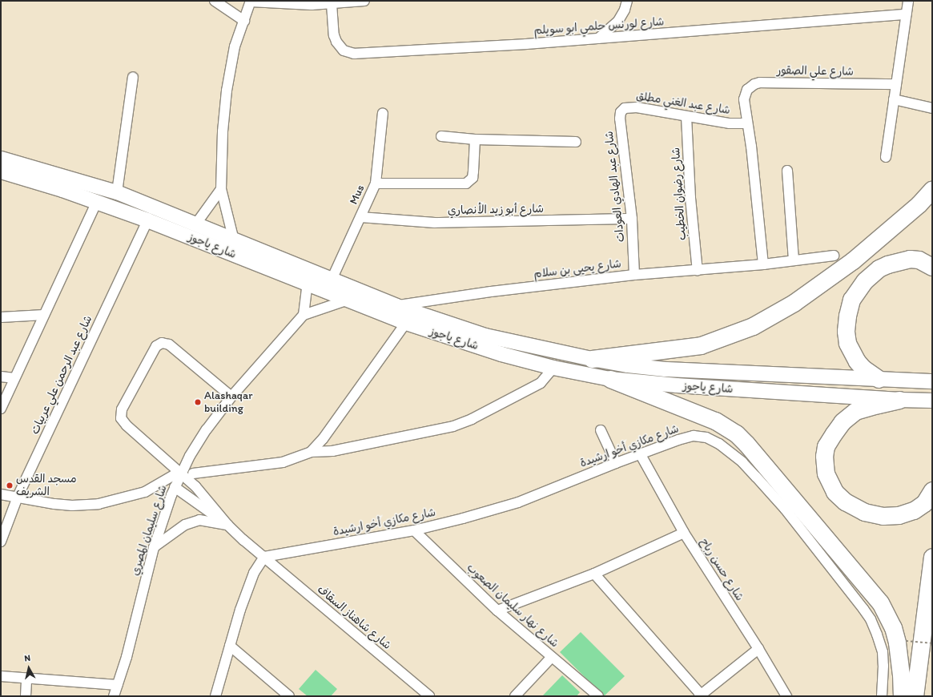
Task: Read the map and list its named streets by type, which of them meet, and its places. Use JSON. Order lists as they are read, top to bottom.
{
  "streets": {
    "main road": ["شارع ياجوز"],
    "street": [
      "شارع لورنس حلمي ابو سويلم",
      "شارع علي الصقور",
      "شارع عبد الغني مطلق",
      "شارع عبد الهادي العودات",
      "شارع رضوان الخطيب",
      "Mus",
      "شارع أبو زيد الأنصاري",
      "شارع يحيى بن سلام",
      "شارع عبد الرحمن علي عربيات",
      "شارع مكازي أخو ارشيدة",
      "شارع سليمان المصري",
      "شارع حسن رباح",
      "شارع نهار سليمان الصعوب",
      "شارع شاهناز السقاف"
    ]
  },
  "crossings": [
    ["شارع علي الصقور", "شارع عبد الغني مطلق"],
    ["شارع عبد الغني مطلق", "شارع عبد الهادي العودات"],
    ["شارع عبد الغني مطلق", "شارع رضوان الخطيب"],
    ["شارع عبد الهادي العودات", "شارع أبو زيد الأنصاري"],
    ["شارع عبد الهادي العودات", "شارع يحيى بن سلام"],
    ["شارع رضوان الخطيب", "شارع يحيى بن سلام"],
    ["Mus", "شارع أبو زيد الأنصاري"],
    ["Mus", "شارع ياجوز"],
    ["شارع ياجوز", "شارع يحيى بن سلام"],
    ["شارع ياجوز", "شارع عبد الرحمن علي عربيات"],
    ["شارع ياجوز", "شارع سليمان المصري"],
    ["شارع مكازي أخو ارشيدة", "شارع حسن رباح"],
    ["شارع مكازي أخو ارشيدة", "شارع نهار سليمان الصعوب"],
    ["شارع مكازي أخو ارشيدة", "شارع شاهناز السقاف"]
  ],
  "places": ["Alashaqar building", "مسجد القدس الشريف"],
  "north": "top"
}
